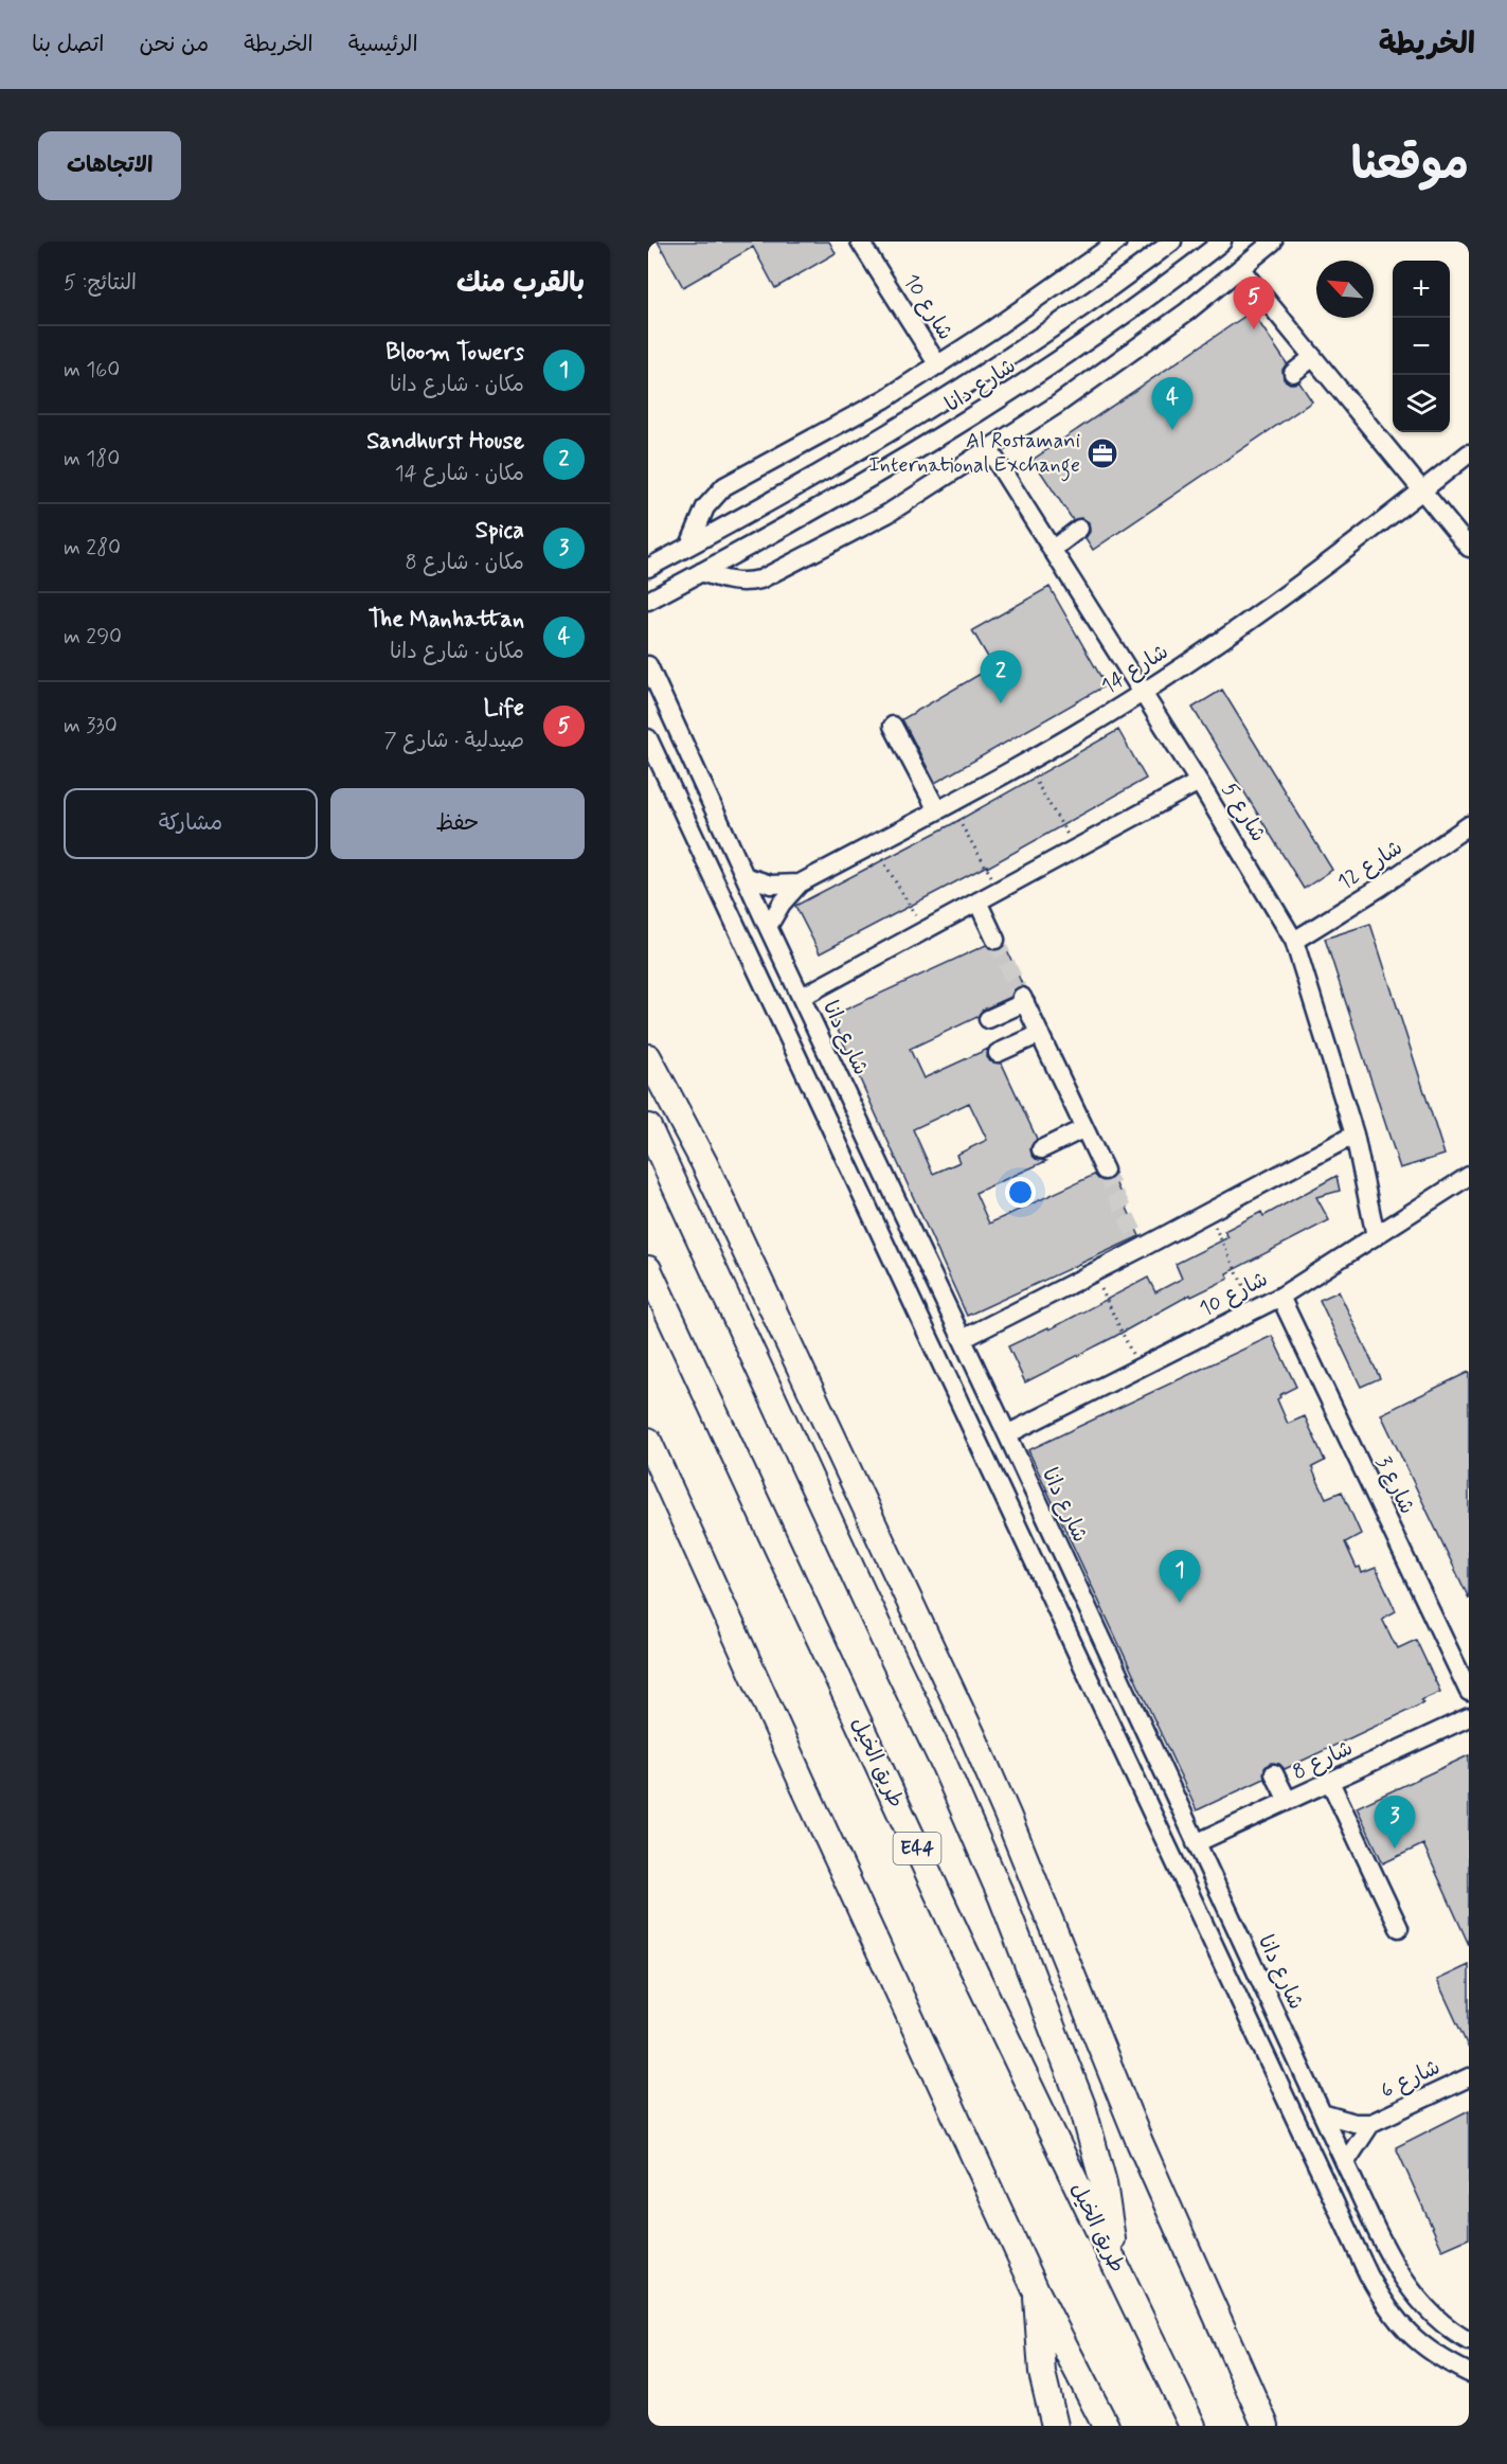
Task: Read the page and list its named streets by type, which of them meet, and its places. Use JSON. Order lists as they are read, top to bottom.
{
  "streets": {
    "highway": ["طريق الخيل", "E44"],
    "street": [
      "شارع 10",
      "شارع دانا",
      "شارع 14",
      "شارع 5",
      "شارع 12",
      "شارع 3",
      "شارع 8",
      "شارع 6"
    ]
  },
  "crossings": [
    ["شارع 10", "شارع دانا"],
    ["شارع 10", "شارع 5"],
    ["شارع 10", "شارع 3"],
    ["شارع دانا", "شارع 14"],
    ["شارع دانا", "شارع 8"],
    ["شارع دانا", "شارع 6"],
    ["شارع 14", "شارع 5"],
    ["شارع 5", "شارع 12"]
  ],
  "places": {
    "office": ["Al Rostamani International Exchange"]
  },
  "north": "top left",
  "page": {
    "header": "الخريطة",
    "nav": [
      "الرئيسية",
      "الخريطة",
      "من نحن",
      "اتصل بنا"
    ],
    "title": "موقعنا",
    "buttons": [
      "الاتجاهات",
      ["حفظ", "مشاركة"]
    ],
    "heading": ["بالقرب منك", "النتائج: 5"],
    "map_buttons": ["+", "−"],
    "pins": [
      "5",
      "4",
      "2",
      "1",
      "3"
    ],
    "list": [
      {
        "mark": "1",
        "name": "Bloom Towers",
        "note": "مكان · شارع دانا",
        "value": "160 m"
      },
      {
        "mark": "2",
        "name": "Sandhurst House",
        "note": "مكان · شارع 14",
        "value": "180 m"
      },
      {
        "mark": "3",
        "name": "Spica",
        "note": "مكان · شارع 8",
        "value": "280 m"
      },
      {
        "mark": "4",
        "name": "The Manhattan",
        "note": "مكان · شارع دانا",
        "value": "290 m"
      },
      {
        "mark": "5",
        "name": "Life",
        "note": "صيدلية · شارع 7",
        "value": "330 m"
      }
    ]
  }
}
